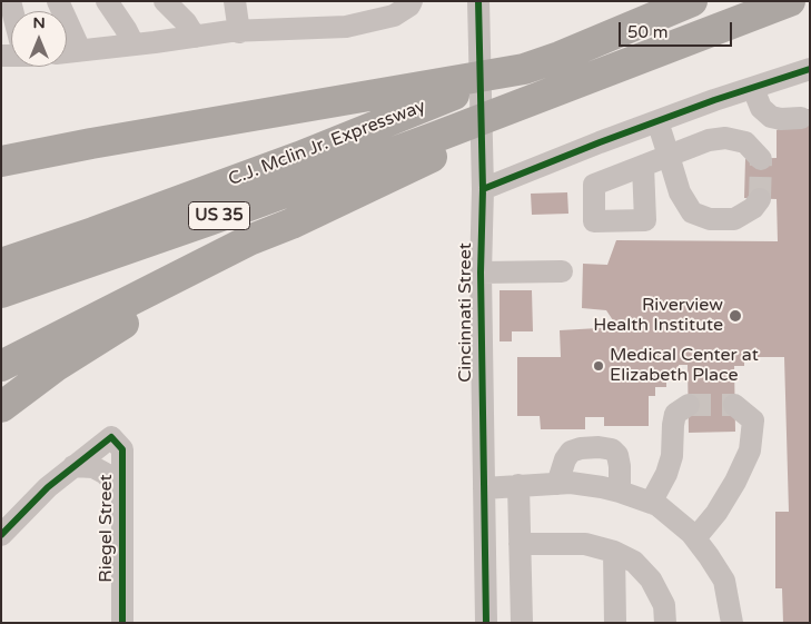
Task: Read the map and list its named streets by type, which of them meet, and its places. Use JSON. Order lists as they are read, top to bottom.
{
  "streets": {
    "highway": ["C.J. Mclin Jr. Expressway", "US 35"],
    "street": ["Cincinnati Street", "Riegel Street"]
  },
  "crossings": [
    ["C.J. Mclin Jr. Expressway", "US 35"]
  ],
  "places": ["Riverview Health Institute", "Medical Center at Elizabeth Place"],
  "scale_bar": "50 m",
  "north": "top"
}
